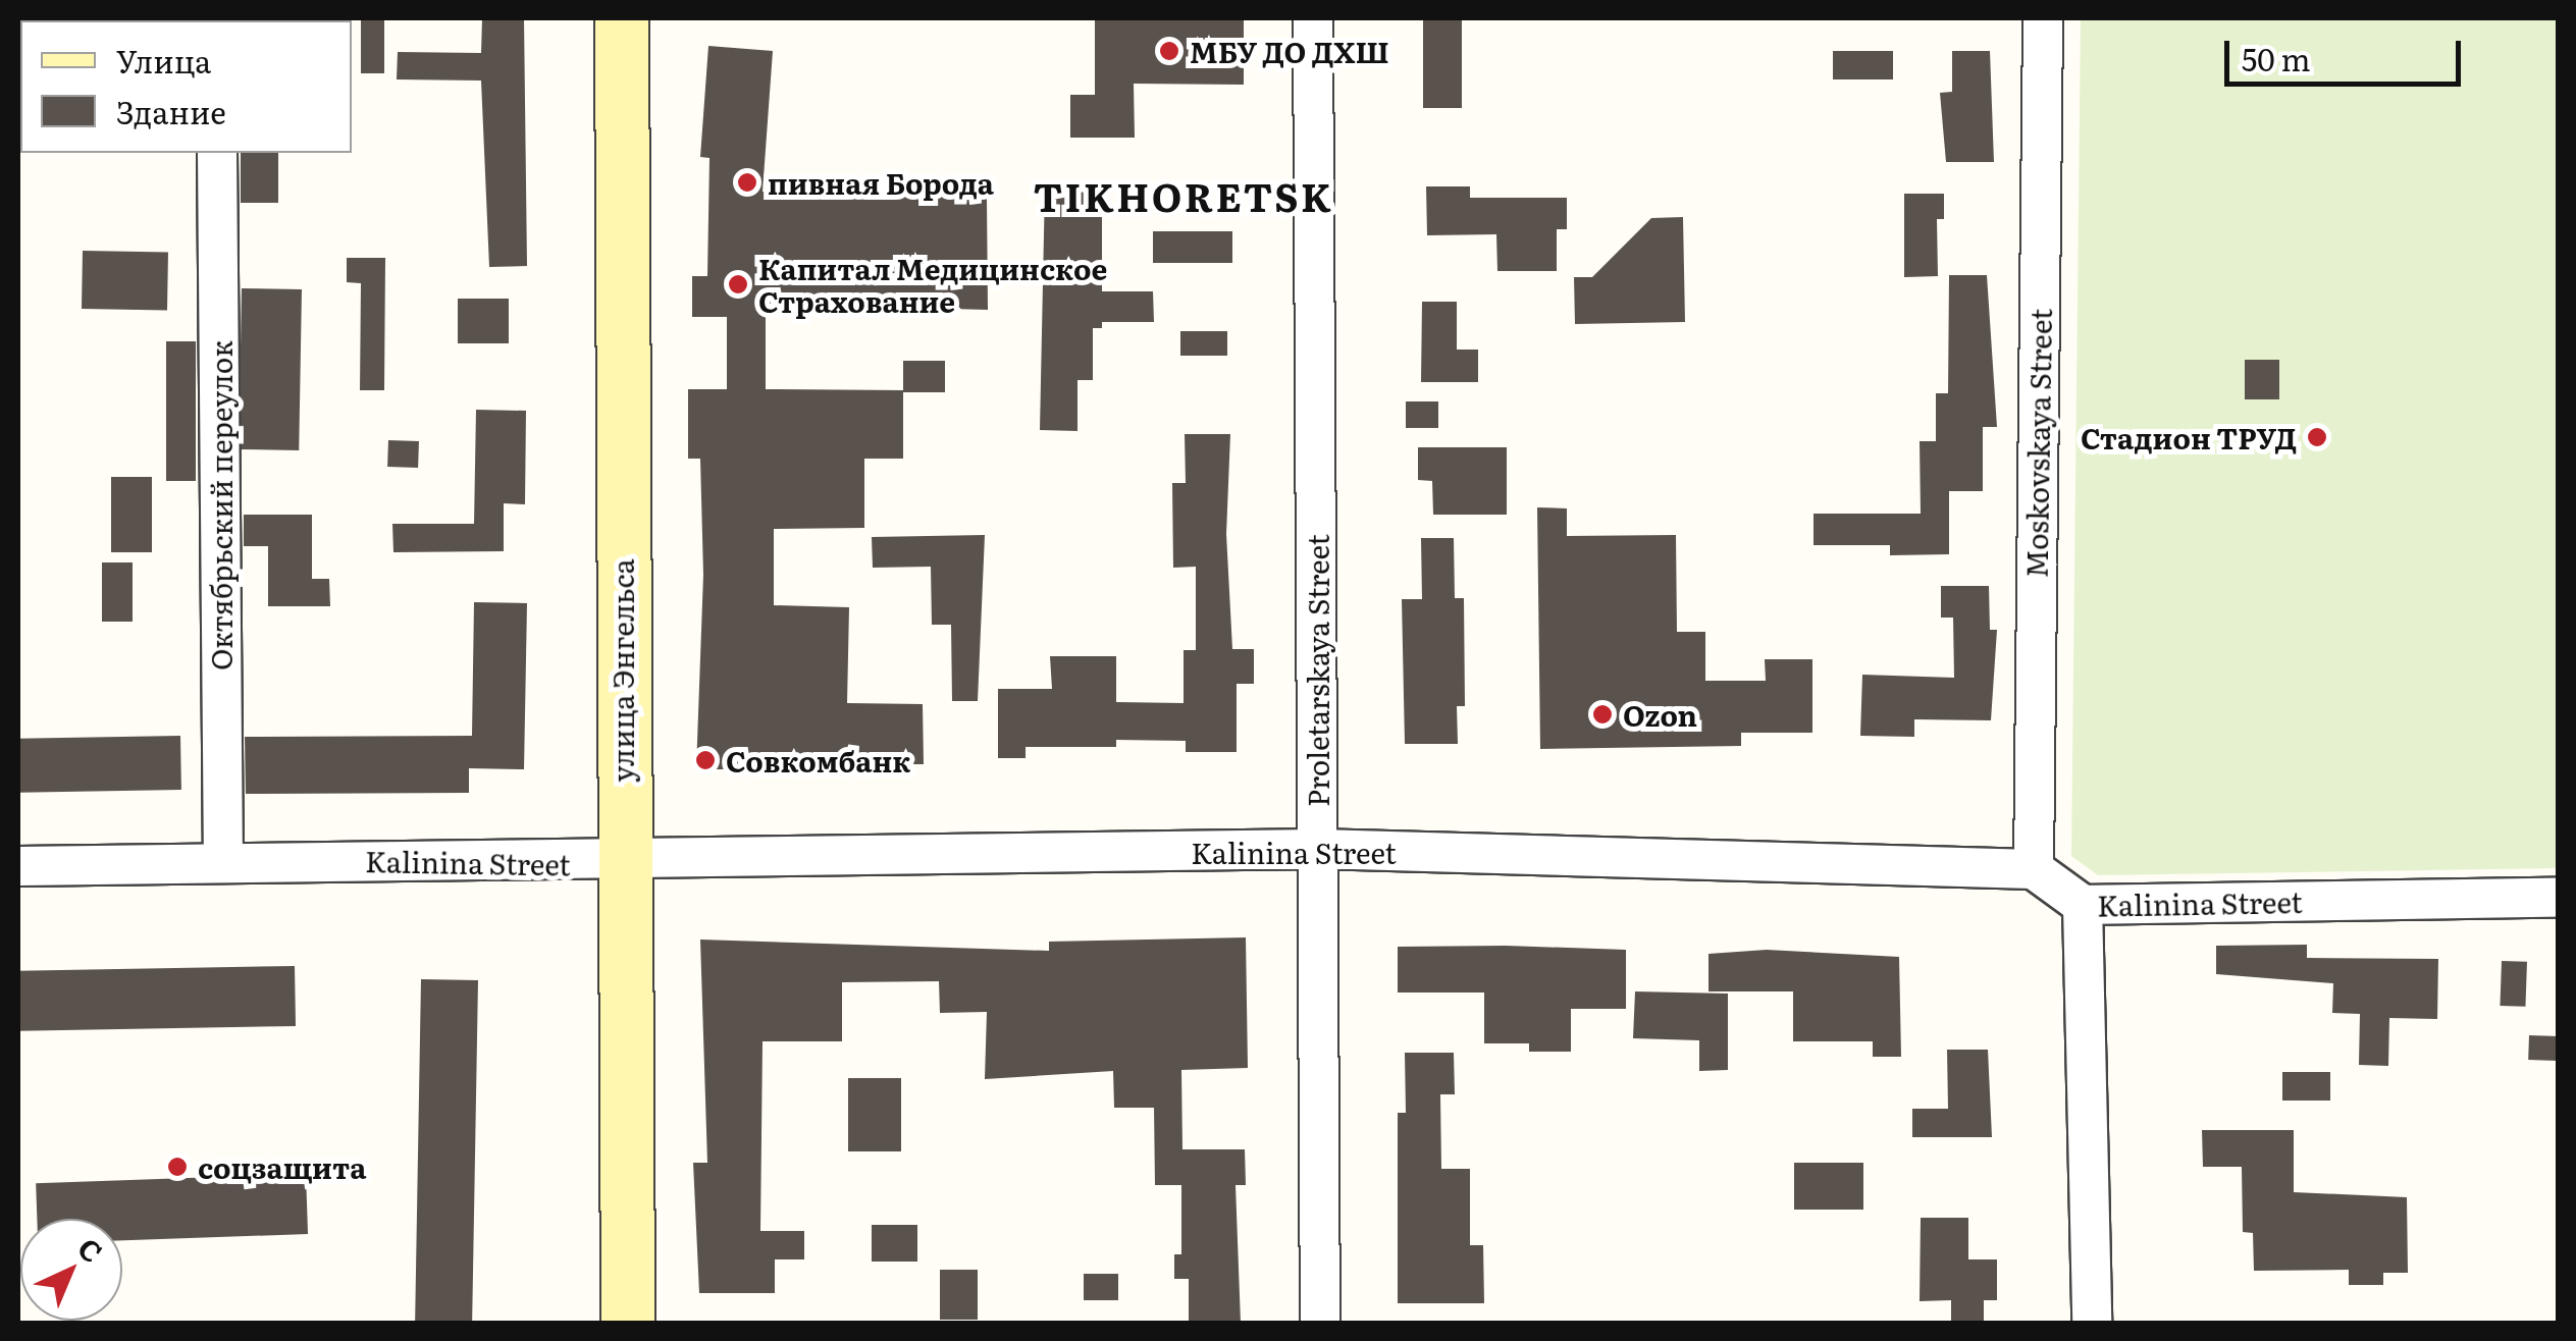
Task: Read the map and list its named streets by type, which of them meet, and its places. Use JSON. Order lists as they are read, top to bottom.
{
  "streets": {
    "main road": ["улица Энгельса"],
    "street": [
      "Moskovskaya Street",
      "Октябрьский переулок",
      "Proletarskaya Street",
      "Kalinina Street"
    ]
  },
  "crossings": [
    ["Moskovskaya Street", "Kalinina Street"],
    ["Октябрьский переулок", "Kalinina Street"],
    ["улица Энгельса", "Kalinina Street"],
    ["Proletarskaya Street", "Kalinina Street"]
  ],
  "districts": ["TIKHORETSK"],
  "places": [
    "МБУ ДО ДХШ",
    "пивная Борода",
    "Капитал Медицинское Страхование",
    "Стадион ТРУД",
    "Ozon",
    "Совкомбанк",
    "соцзащита"
  ],
  "legend": ["Улица", "Здание"],
  "scale_bar": "50 m",
  "north": "top right"
}
